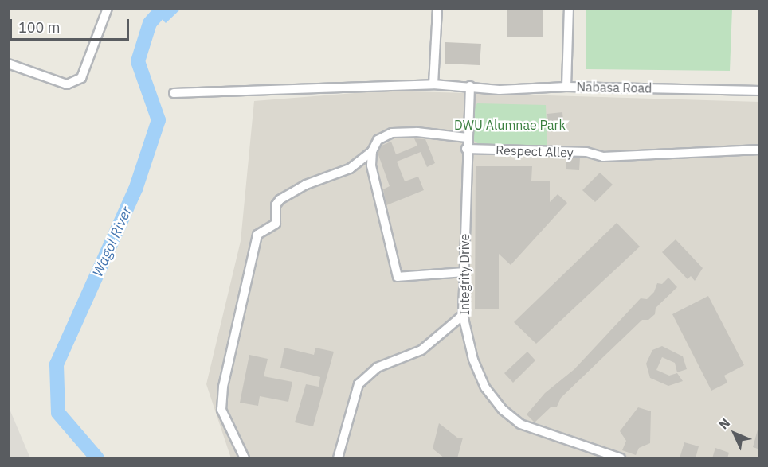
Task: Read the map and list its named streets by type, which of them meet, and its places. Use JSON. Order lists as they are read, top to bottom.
{
  "streets": {
    "street": ["Nabasa Road", "Respect Alley", "Integrity Drive"]
  },
  "crossings": [
    ["Nabasa Road", "Integrity Drive"],
    ["Respect Alley", "Integrity Drive"]
  ],
  "water": ["Wagol River"],
  "parks": ["DWU Alumnae Park"],
  "scale_bar": "100 m",
  "north": "top left"
}
